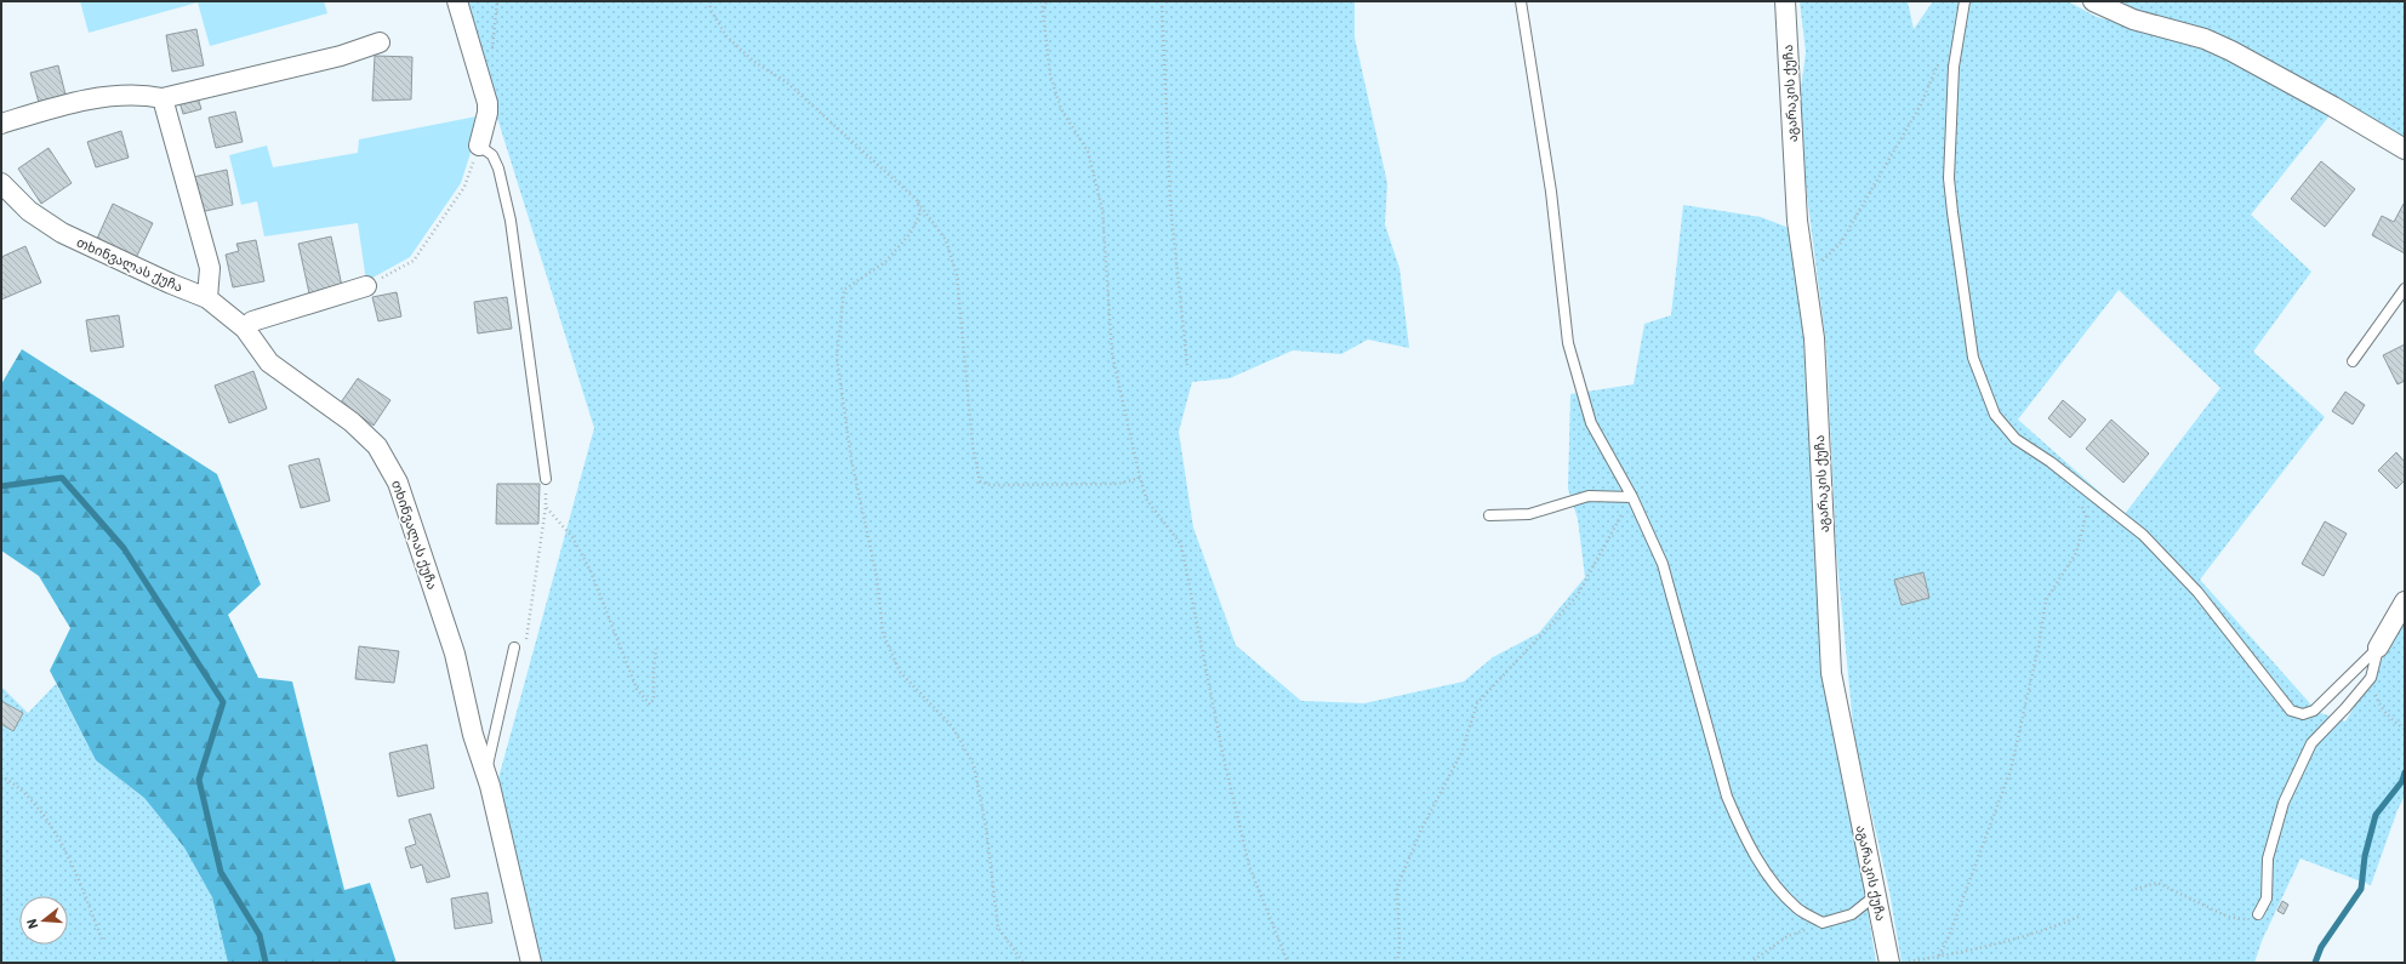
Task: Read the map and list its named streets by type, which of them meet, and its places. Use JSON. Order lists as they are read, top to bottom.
{
  "streets": {
    "street": ["აგარაკის ქუჩა", "თხინვალას ქუჩა"]
  },
  "north": "left"
}
